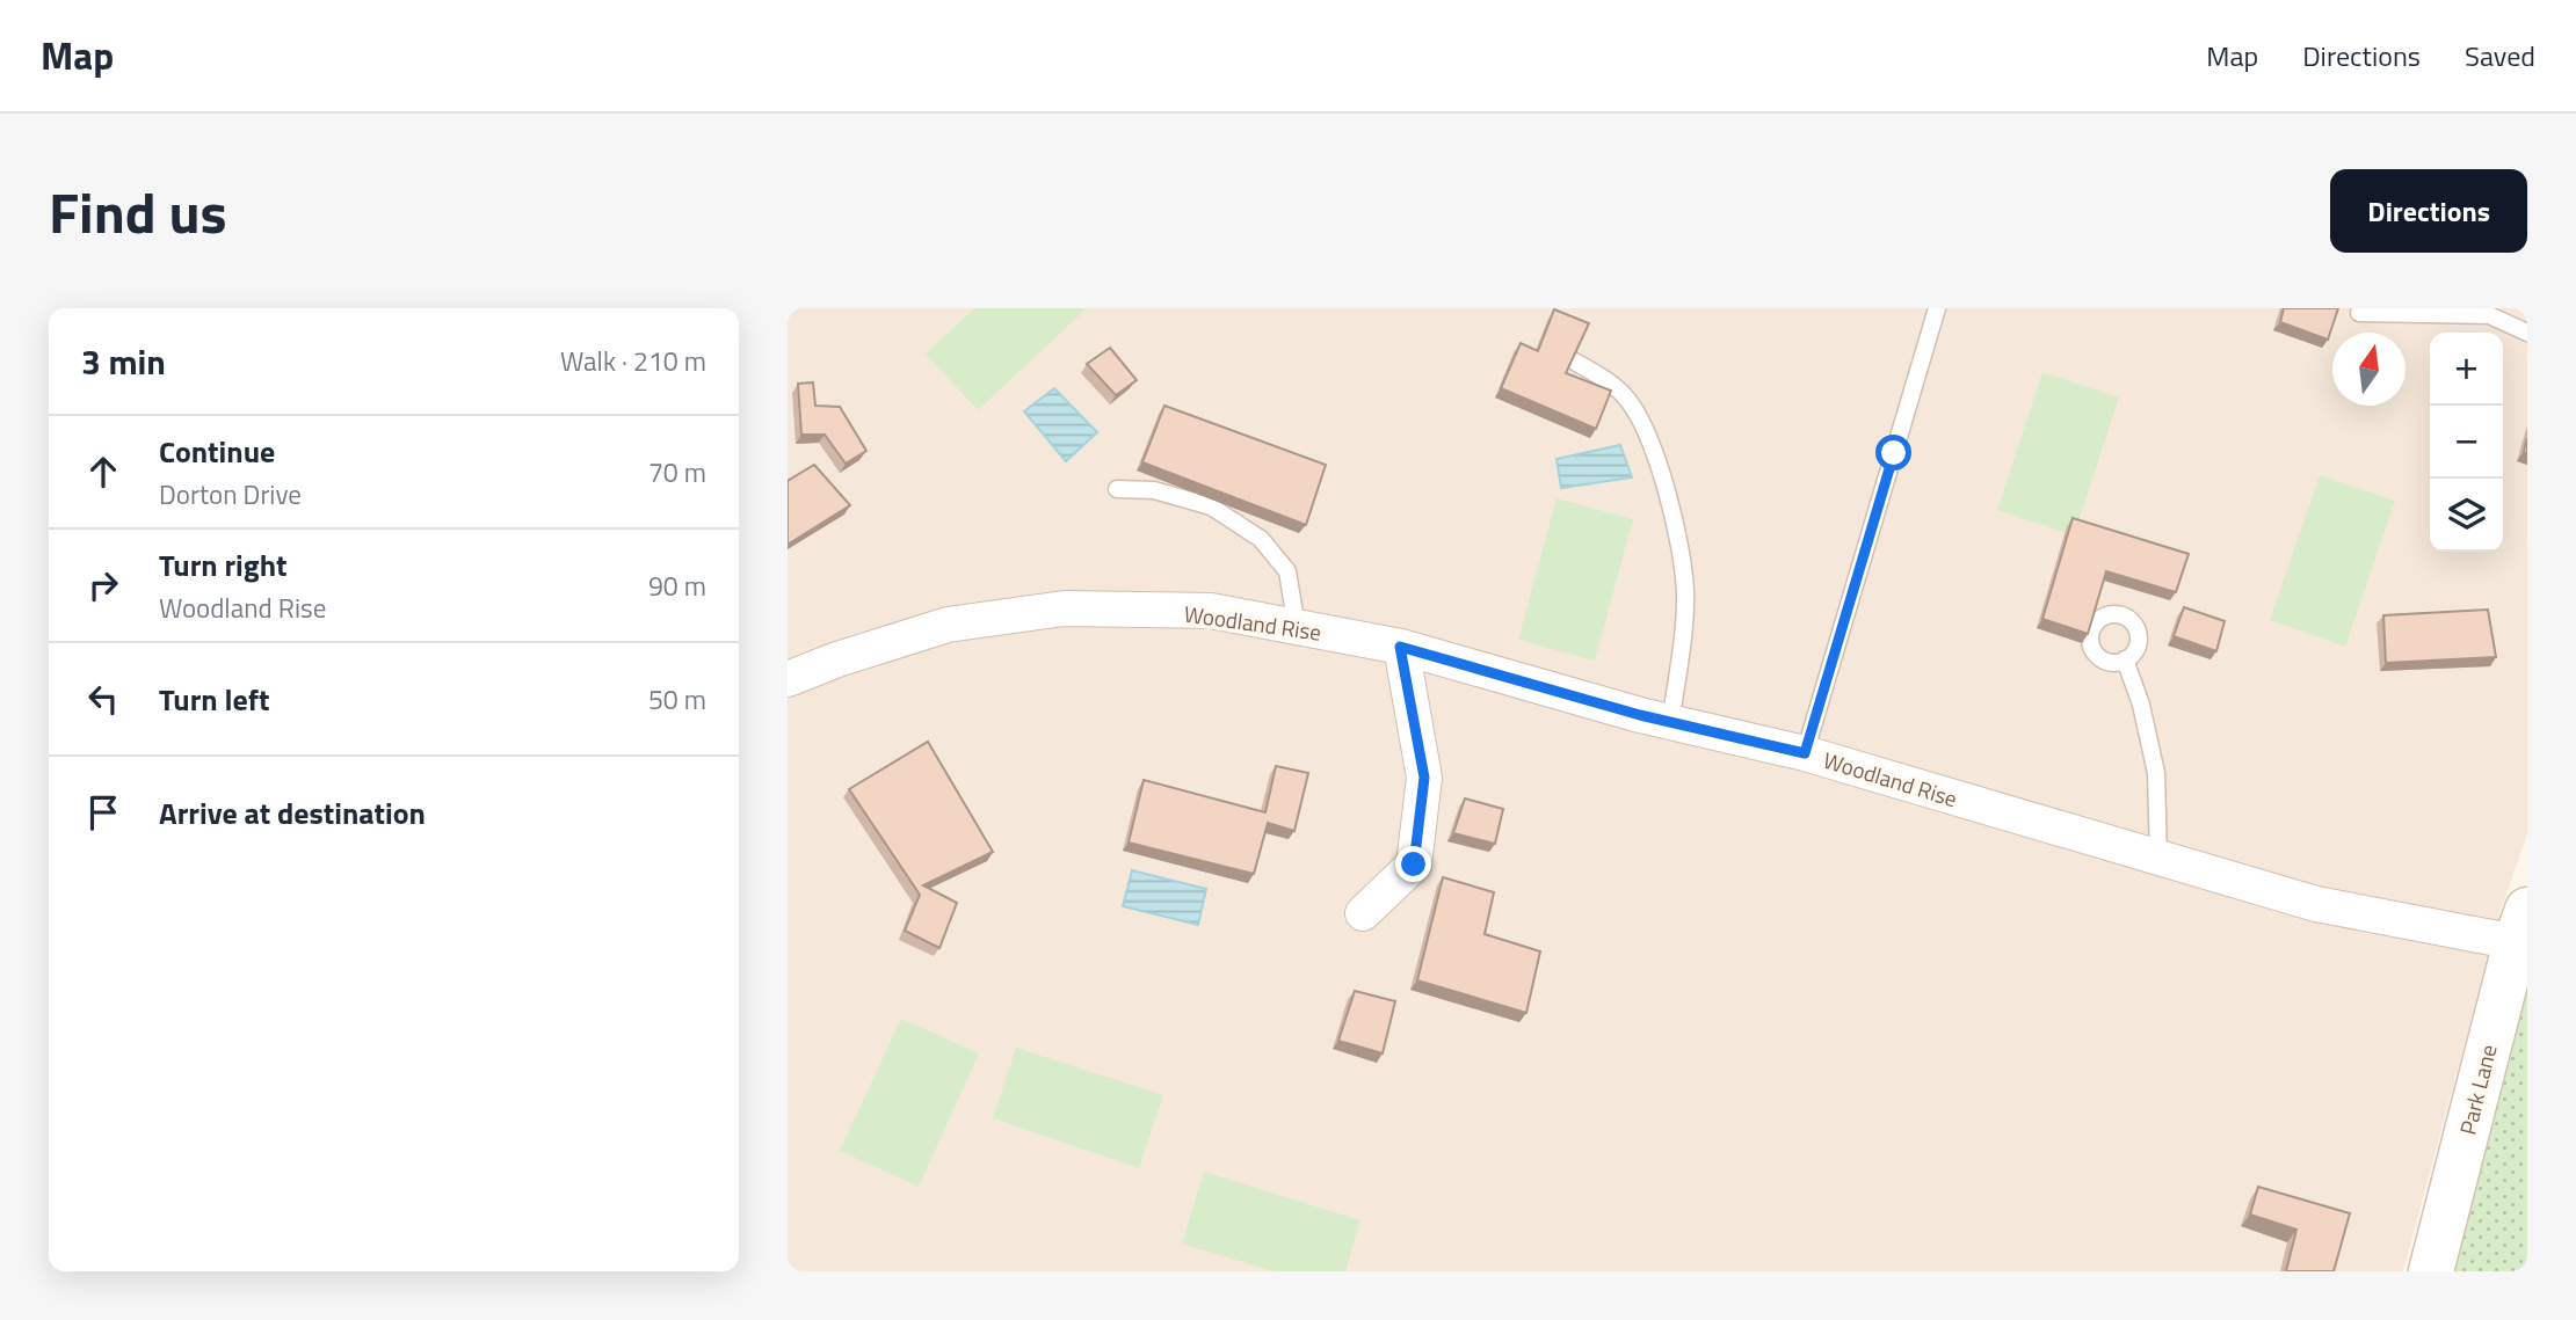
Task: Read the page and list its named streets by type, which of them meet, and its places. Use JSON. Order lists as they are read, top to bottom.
{
  "streets": {
    "street": ["Woodland Rise", "Park Lane"]
  },
  "crossings": [
    ["Woodland Rise", "Park Lane"]
  ],
  "north": "top",
  "page": {
    "header": "Map",
    "nav": ["Map", "Directions", "Saved"],
    "title": "Find us",
    "buttons": "Directions",
    "heading": ["3 min", "Walk · 210 m"],
    "map_buttons": ["+", "−"],
    "list": [
      ["Continue", "Dorton Drive", "70 m"],
      ["Turn right", "Woodland Rise", "90 m"],
      ["Turn left", "50 m"],
      "Arrive at destination"
    ]
  }
}
